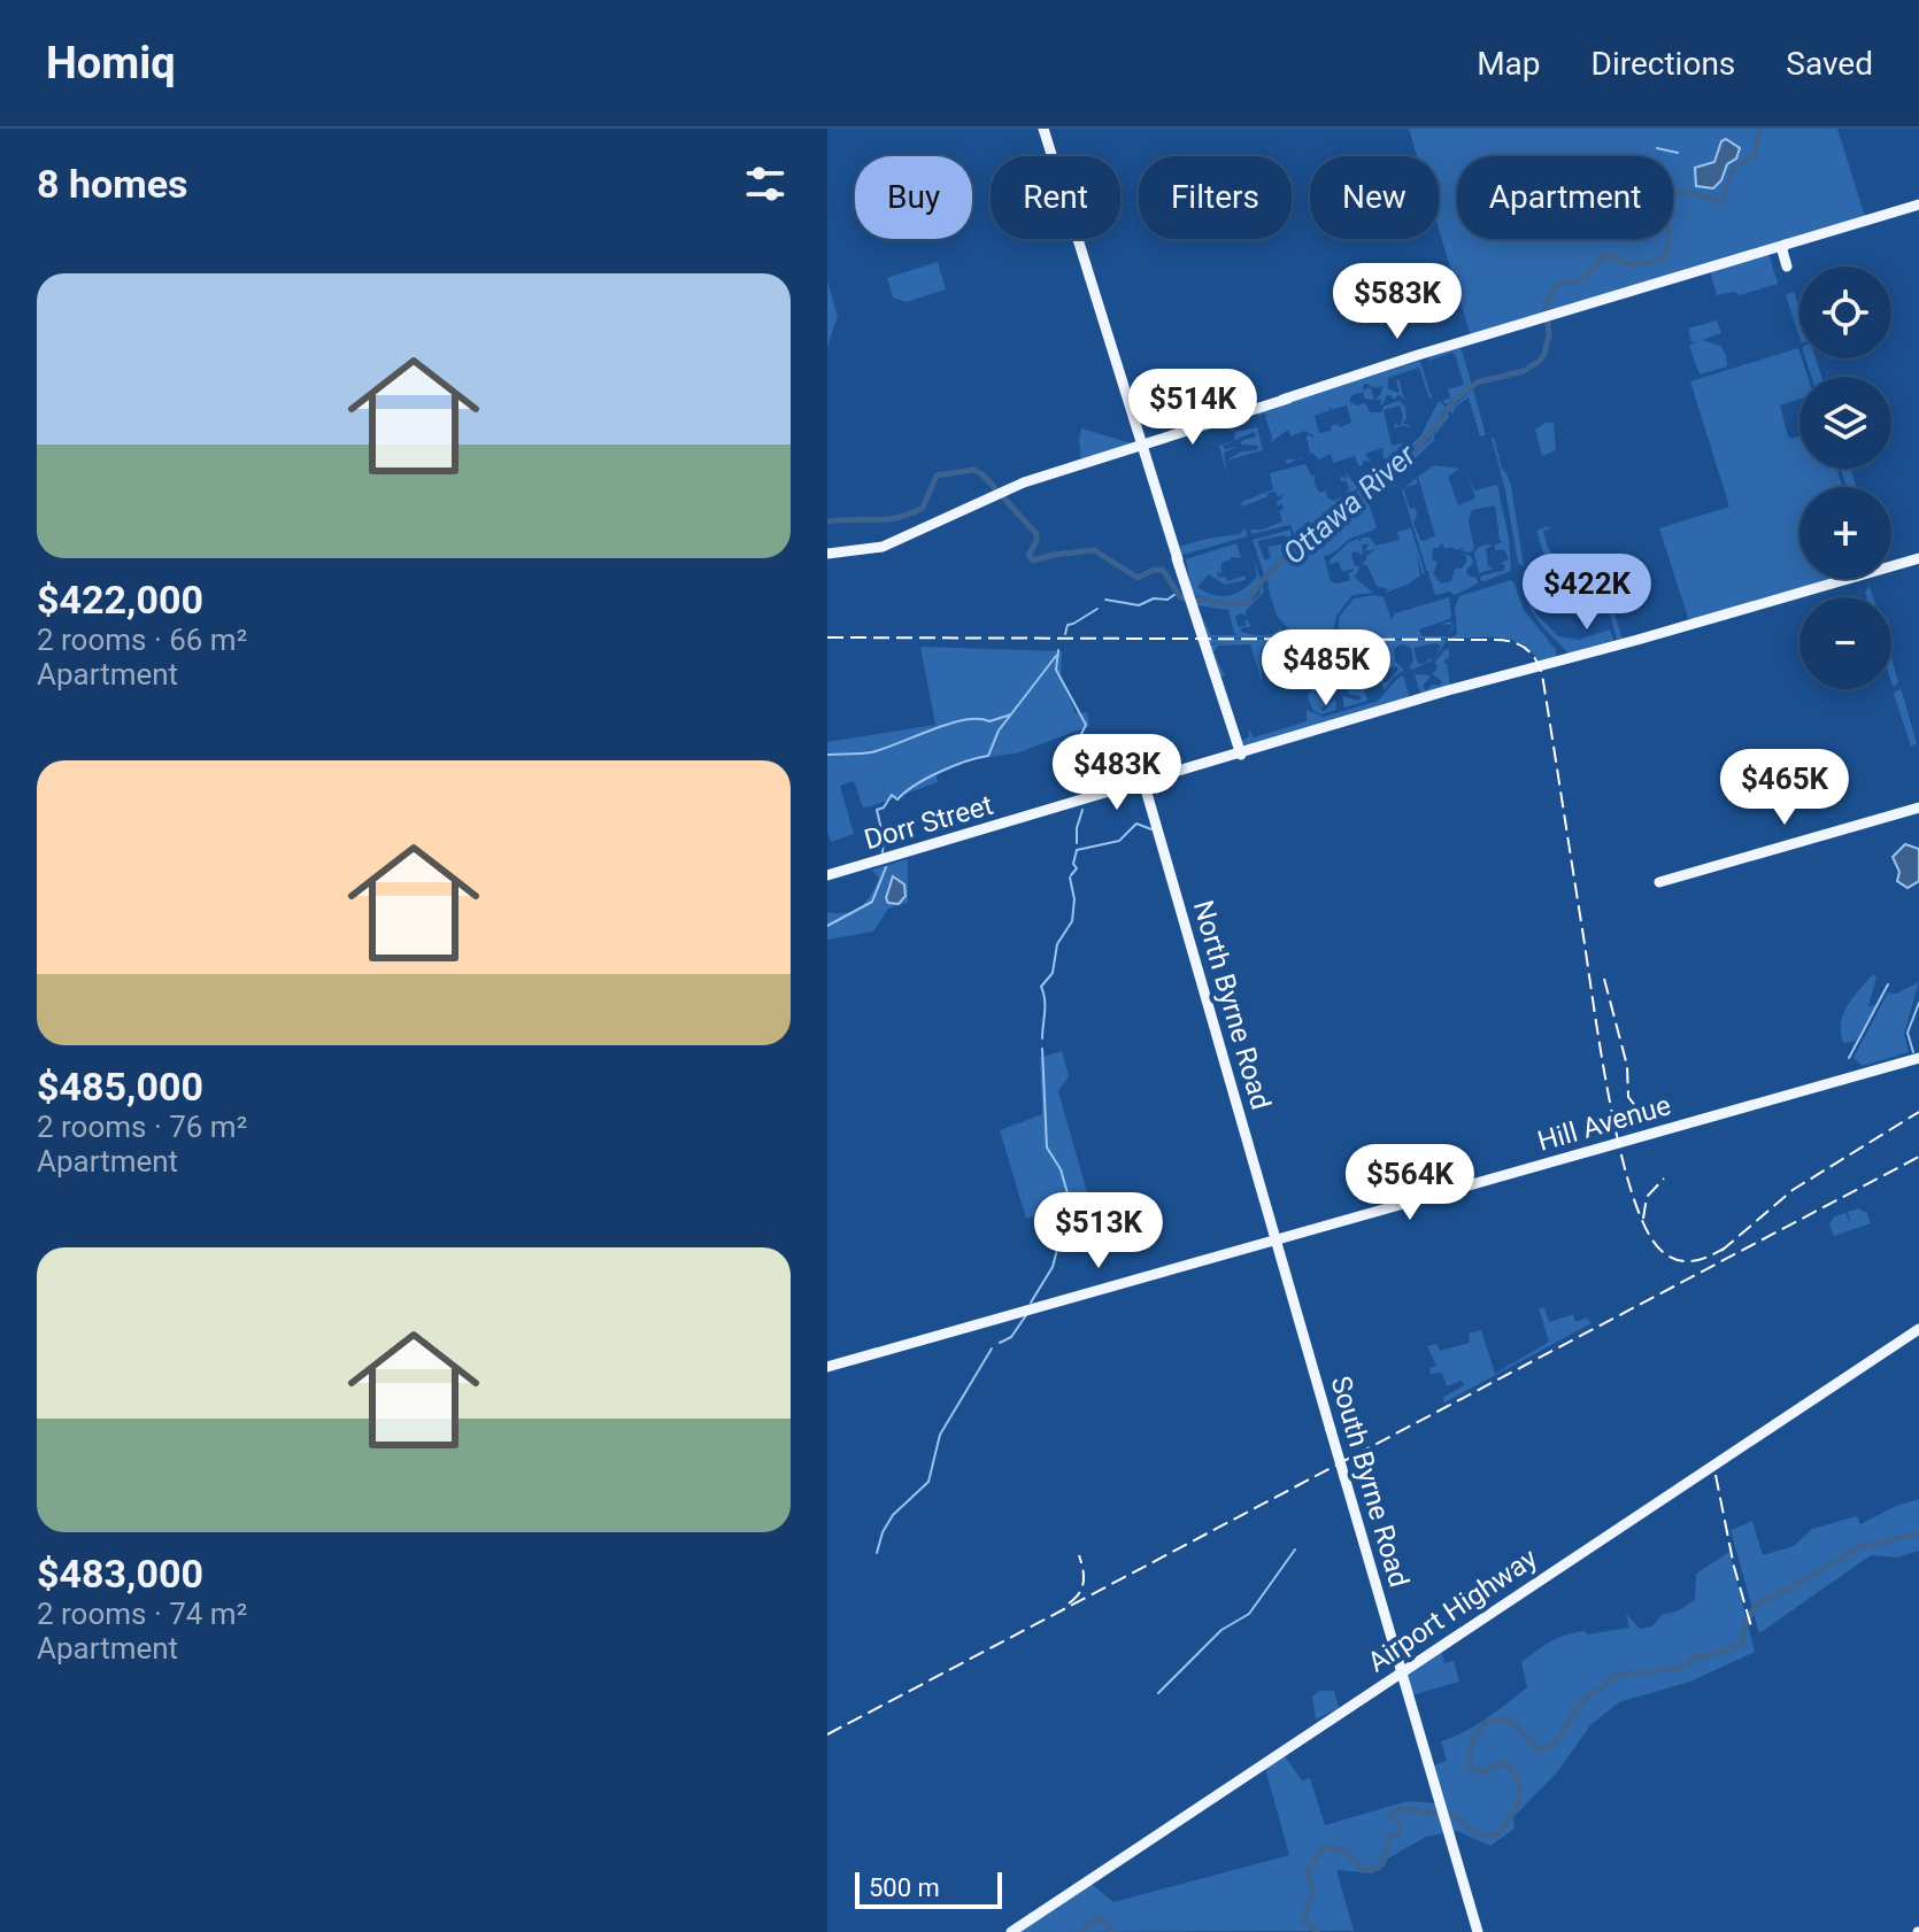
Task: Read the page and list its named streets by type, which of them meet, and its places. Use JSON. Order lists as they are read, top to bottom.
{
  "streets": {
    "main road": [
      "Dorr Street",
      "North Byrne Road",
      "Hill Avenue",
      "South Byrne Road",
      "Airport Highway"
    ]
  },
  "crossings": [
    ["Dorr Street", "North Byrne Road"],
    ["North Byrne Road", "Hill Avenue"],
    ["North Byrne Road", "South Byrne Road"],
    ["Hill Avenue", "South Byrne Road"],
    ["South Byrne Road", "Airport Highway"]
  ],
  "water": ["Ottawa River"],
  "scale_bar": "500 m",
  "page": {
    "header": "Homiq",
    "nav": ["Map", "Directions", "Saved"],
    "heading": "8 homes",
    "chip": [
      "Buy",
      "Rent",
      "Filters",
      "New",
      "Apartment"
    ],
    "list": [
      {
        "name": "$422,000",
        "note": "2 rooms · 66 m² · Apartment"
      },
      {
        "name": "$485,000",
        "note": "2 rooms · 76 m² · Apartment"
      },
      {
        "name": "$483,000",
        "note": "2 rooms · 74 m² · Apartment"
      }
    ],
    "price": [
      "$583K",
      "$514K",
      "$422K",
      "$485K",
      "$483K",
      "$465K",
      "$564K",
      "$513K"
    ],
    "map_buttons": ["+", "−"],
    "scale": "500 m"
  }
}
